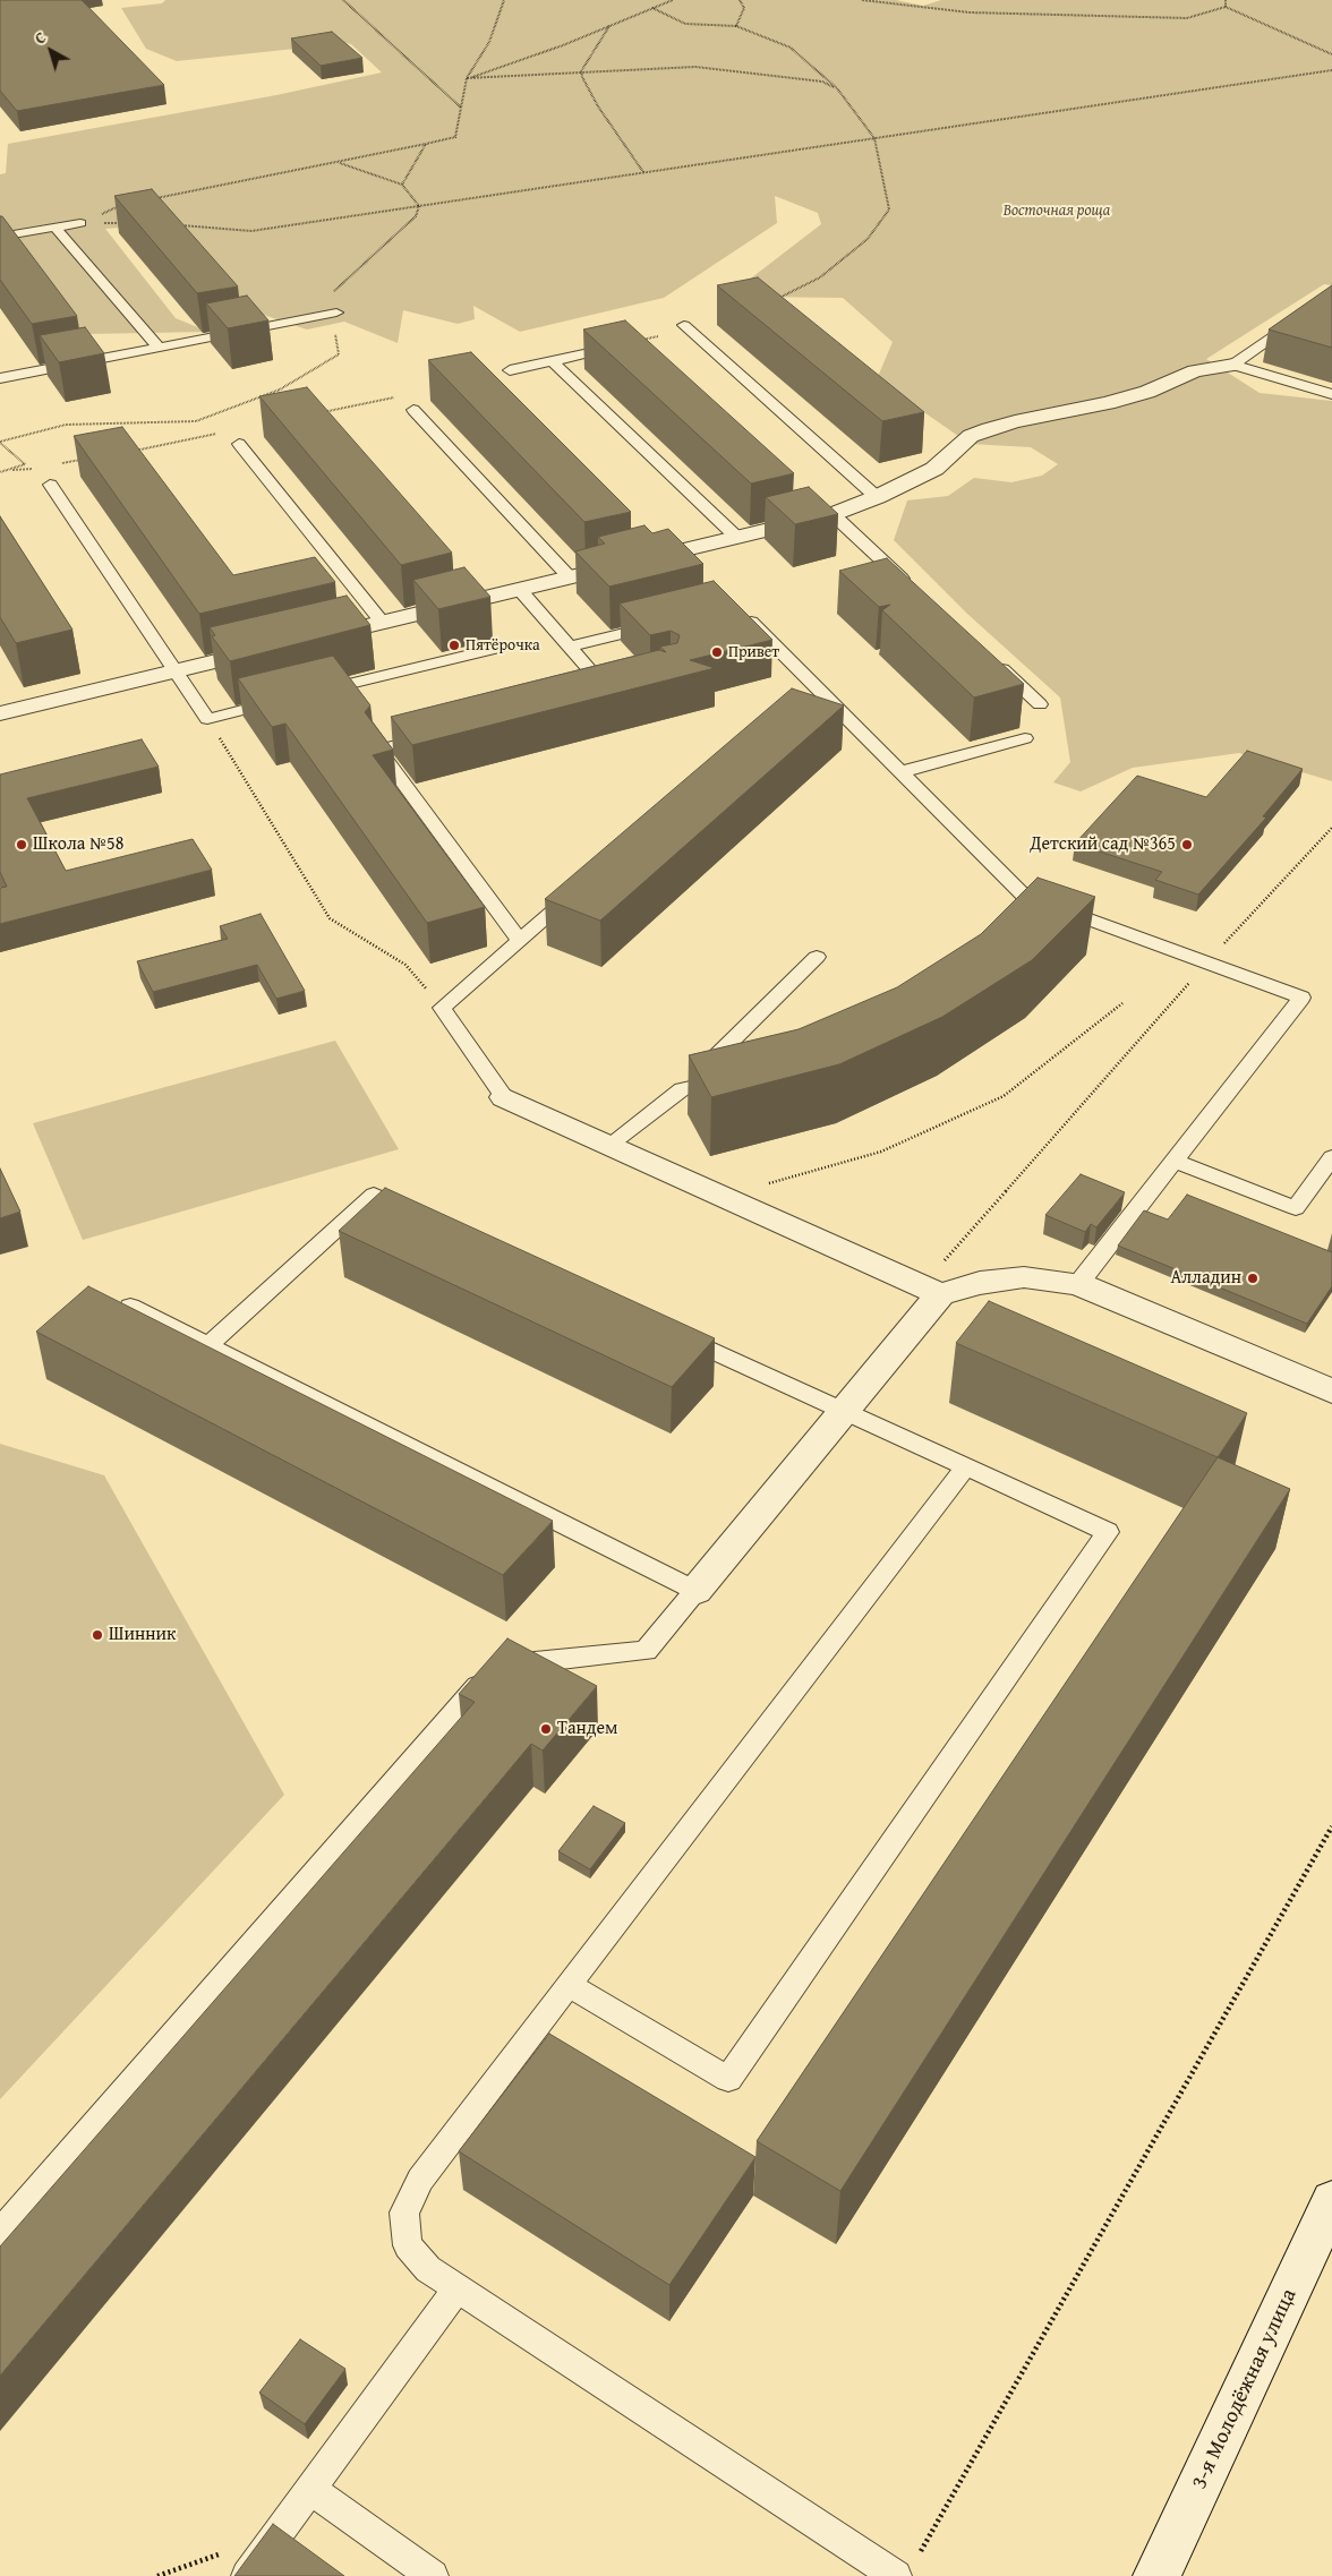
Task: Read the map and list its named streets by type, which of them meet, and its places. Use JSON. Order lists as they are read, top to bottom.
{
  "streets": {
    "street": ["3-я Молодёжная улица"]
  },
  "parks": ["Восточная роща"],
  "places": [
    "Пятёрочка",
    "Привет",
    "Школа №58",
    "Детский сад №365",
    "Алладин",
    "Шинник",
    "Тандем"
  ],
  "north": "top left"
}
